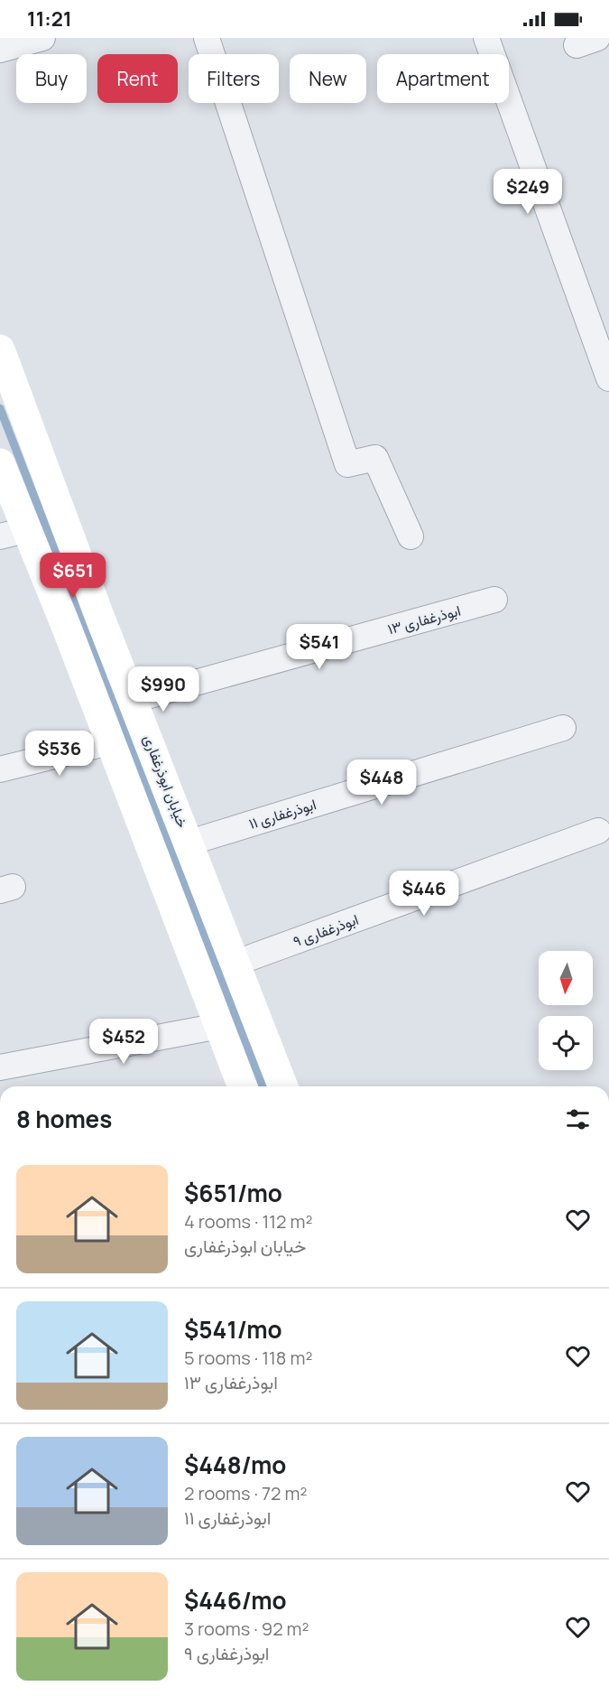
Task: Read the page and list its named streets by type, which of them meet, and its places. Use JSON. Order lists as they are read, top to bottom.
{
  "streets": {
    "street": [
      "ابوذرغفاری ۱۳",
      "خیابان ابوذرغفاری",
      "ابوذرغفاری ۱۱",
      "ابوذرغفاری ۹"
    ]
  },
  "crossings": [
    ["ابوذرغفاری ۱۳", "خیابان ابوذرغفاری"],
    ["خیابان ابوذرغفاری", "ابوذرغفاری ۱۱"],
    ["خیابان ابوذرغفاری", "ابوذرغفاری ۹"]
  ],
  "north": "bottom",
  "page": {
    "status": "11:21",
    "chip": [
      "Buy",
      "Rent",
      "Filters",
      "New",
      "Apartment"
    ],
    "price": [
      "$249",
      "$651",
      "$541",
      "$990",
      "$536",
      "$448",
      "$446",
      "$452"
    ],
    "heading": "8 homes",
    "list": [
      {
        "name": "$651/mo",
        "note": "4 rooms · 112 m² · خیابان ابوذرغفاری"
      },
      {
        "name": "$541/mo",
        "note": "5 rooms · 118 m² · ابوذرغفاری ۱۳"
      },
      {
        "name": "$448/mo",
        "note": "2 rooms · 72 m² · ابوذرغفاری ۱۱"
      },
      {
        "name": "$446/mo",
        "note": "3 rooms · 92 m² · ابوذرغفاری ۹"
      }
    ]
  }
}
